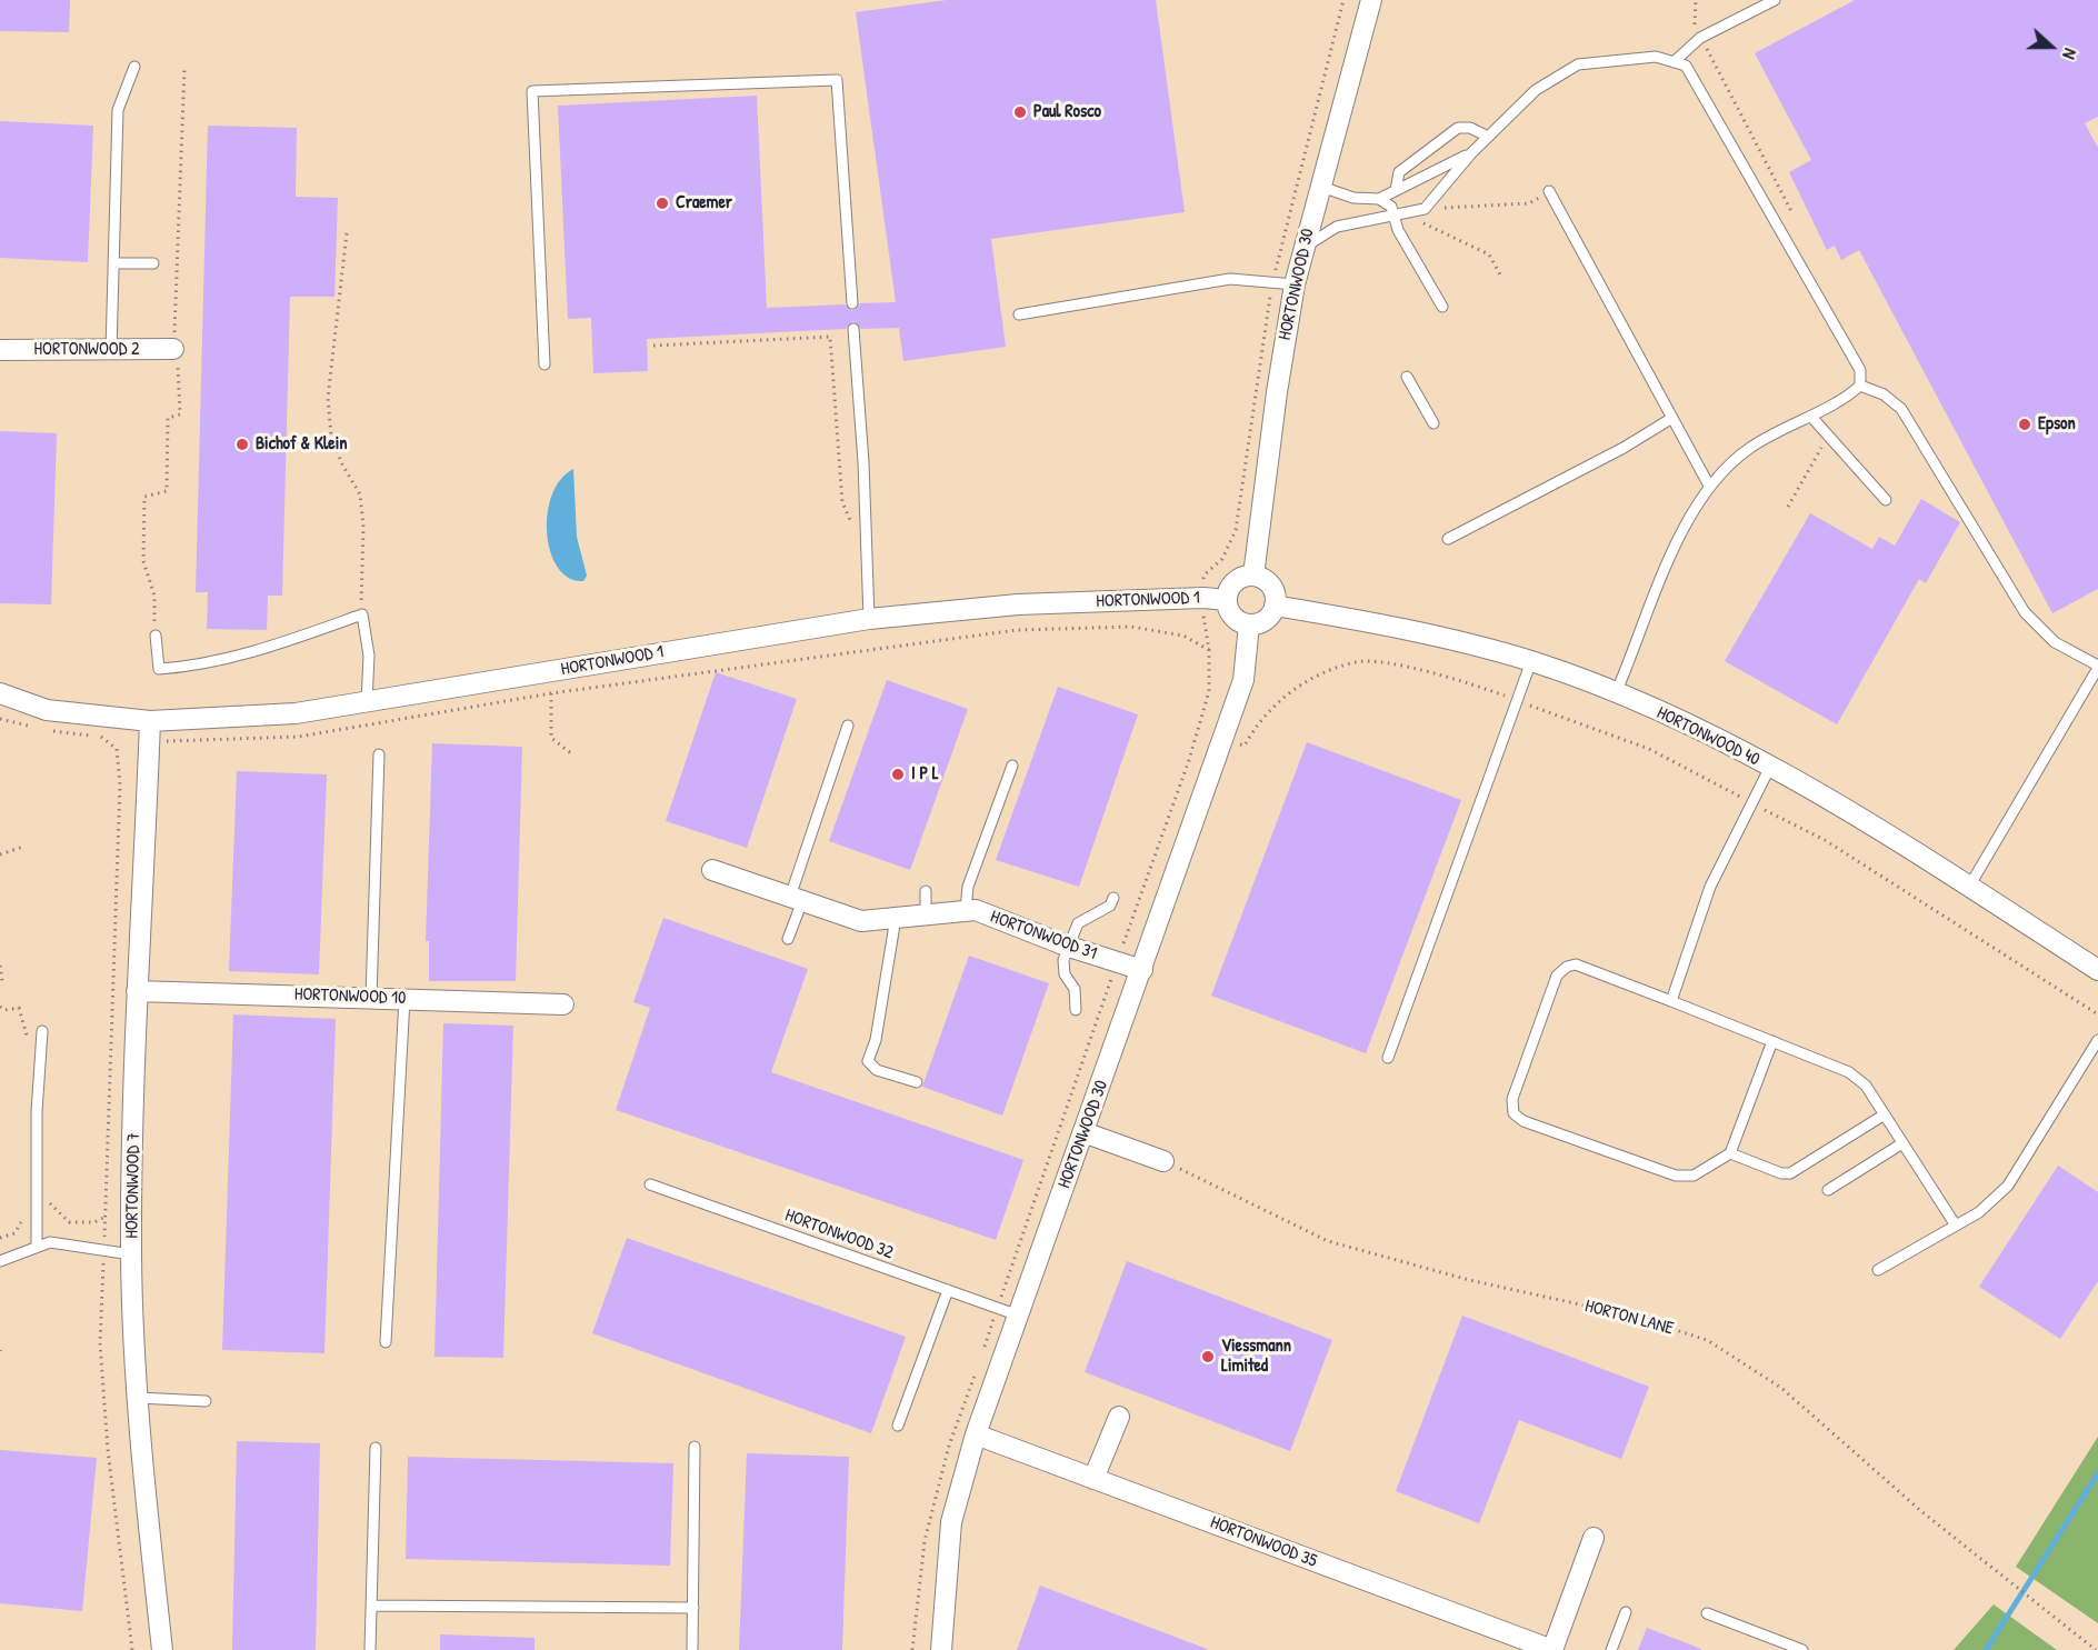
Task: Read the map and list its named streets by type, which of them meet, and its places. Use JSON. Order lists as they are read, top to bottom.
{
  "streets": {
    "street": [
      "HORTONWOOD 30",
      "HORTONWOOD 2",
      "HORTONWOOD 1",
      "HORTONWOOD 40",
      "HORTONWOOD 31",
      "HORTONWOOD 10",
      "HORTONWOOD 7",
      "HORTONWOOD 35"
    ],
    "lane": ["HORTONWOOD 32"],
    "path": ["HORTON LANE"]
  },
  "crossings": [
    ["HORTONWOOD 30", "HORTONWOOD 1"],
    ["HORTONWOOD 30", "HORTONWOOD 40"],
    ["HORTONWOOD 30", "HORTONWOOD 31"],
    ["HORTONWOOD 30", "HORTONWOOD 32"],
    ["HORTONWOOD 30", "HORTONWOOD 35"],
    ["HORTONWOOD 1", "HORTONWOOD 40"],
    ["HORTONWOOD 1", "HORTONWOOD 7"],
    ["HORTONWOOD 10", "HORTONWOOD 7"]
  ],
  "places": [
    "Paul Rosco",
    "Craemer",
    "Epson",
    "Bichof & Klein",
    "I P L",
    "Viessmann Limited"
  ],
  "north": "right"
}
